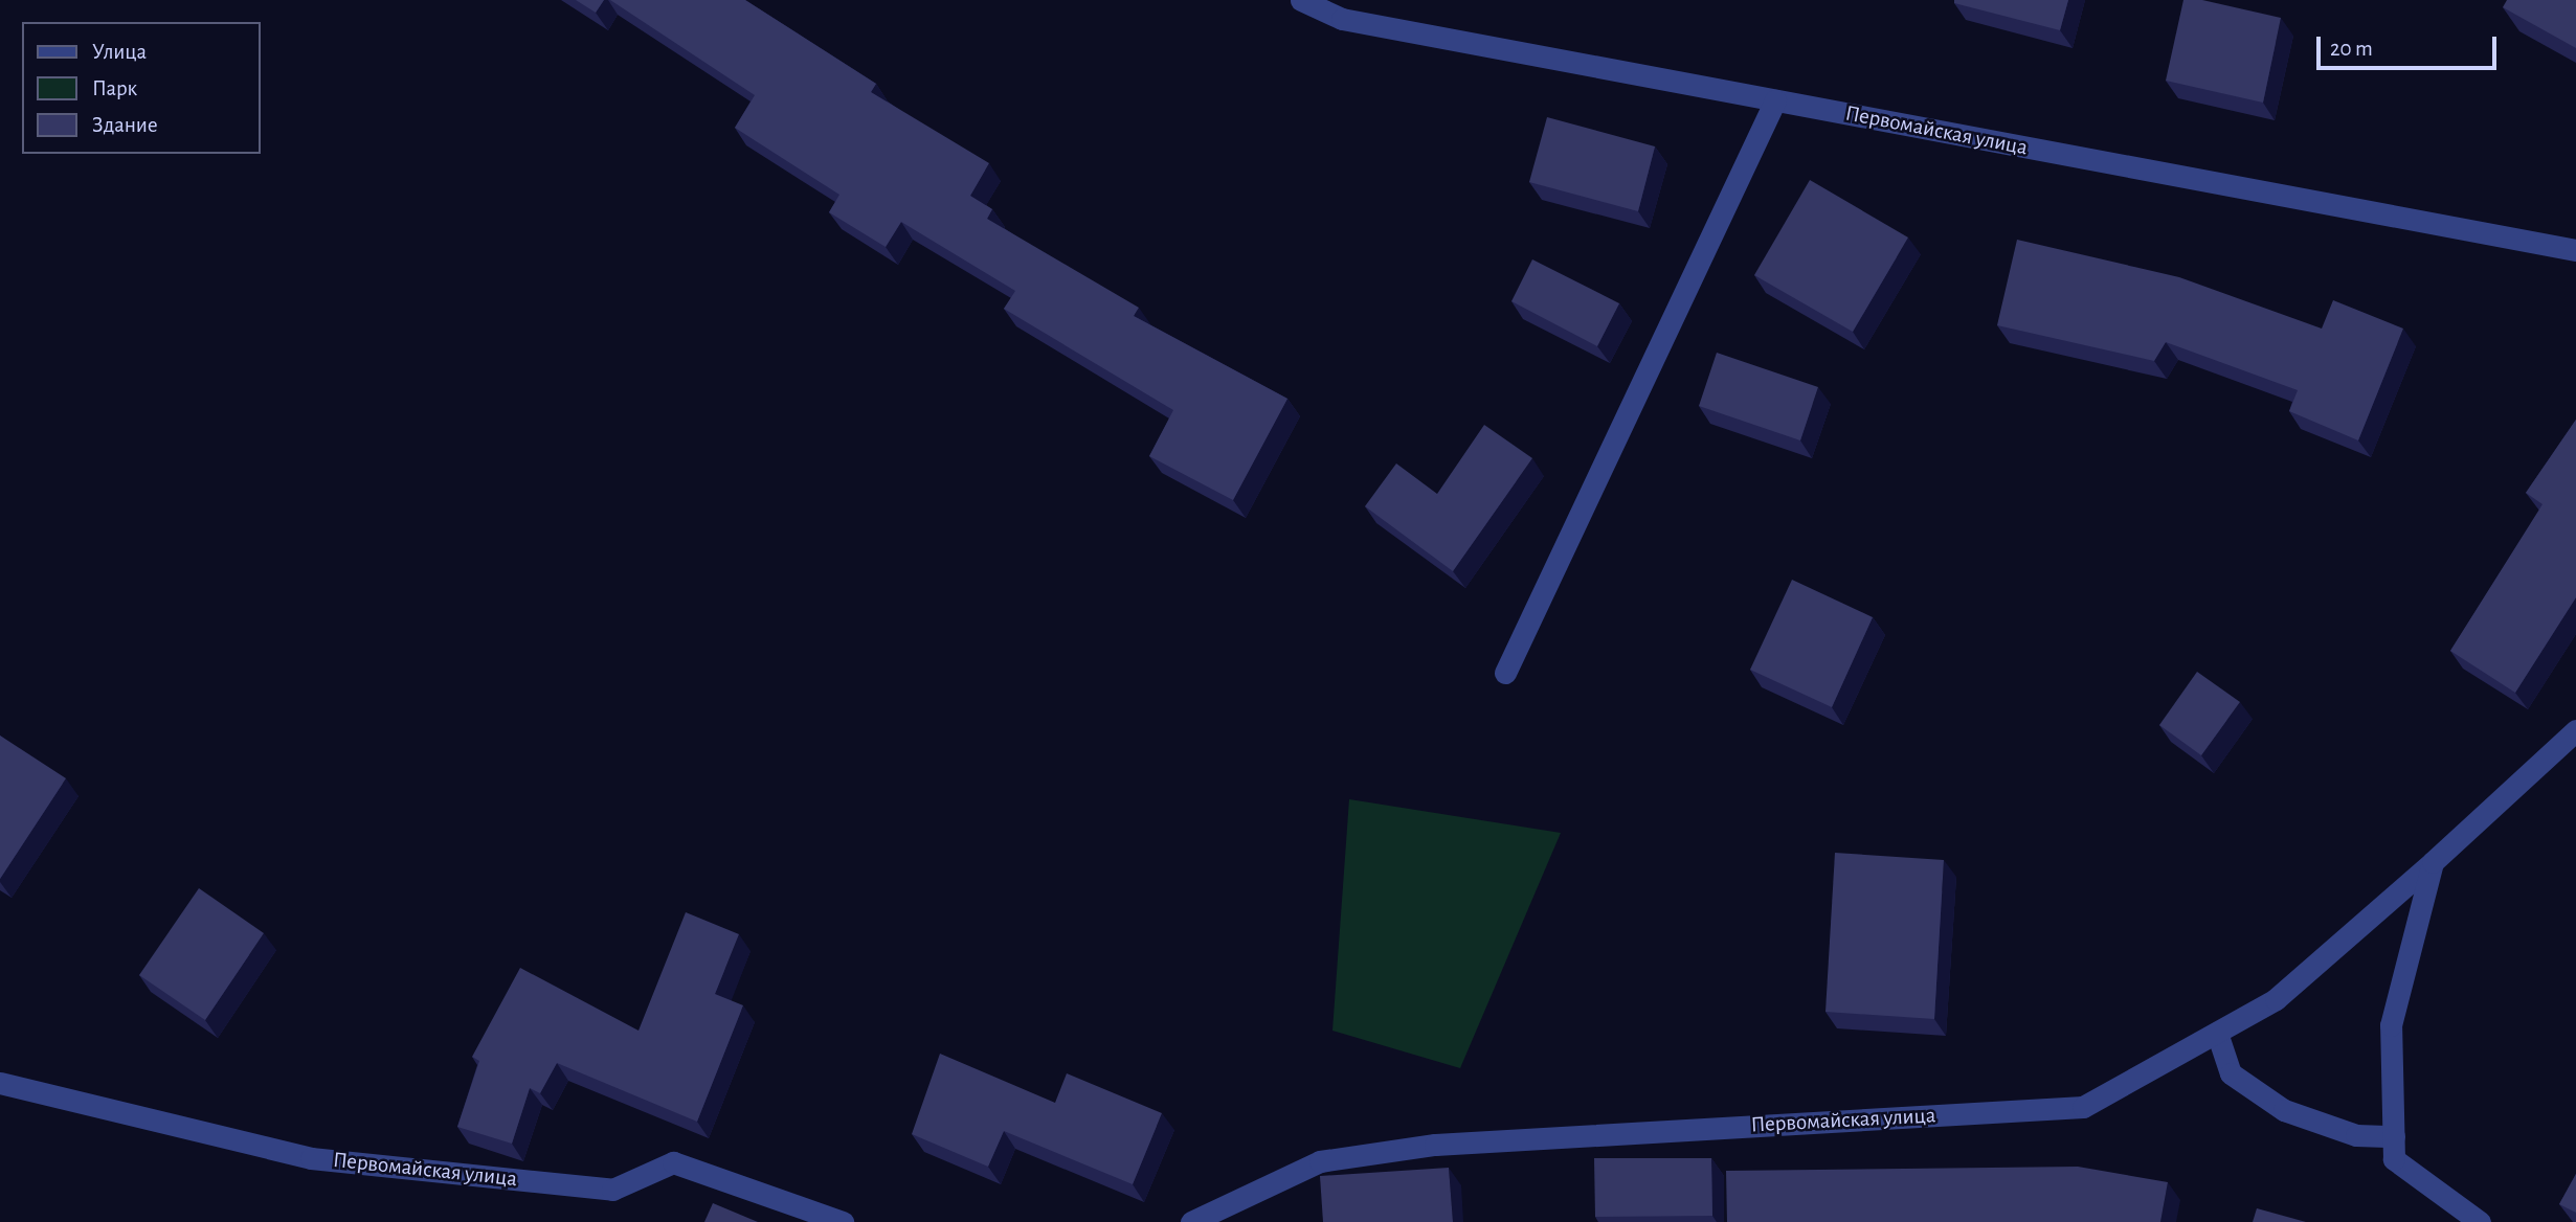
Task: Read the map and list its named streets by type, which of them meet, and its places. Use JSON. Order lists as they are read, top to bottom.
{
  "streets": {
    "street": ["Первомайская улица"]
  },
  "legend": ["Улица", "Парк", "Здание"],
  "scale_bar": "20 m"
}
